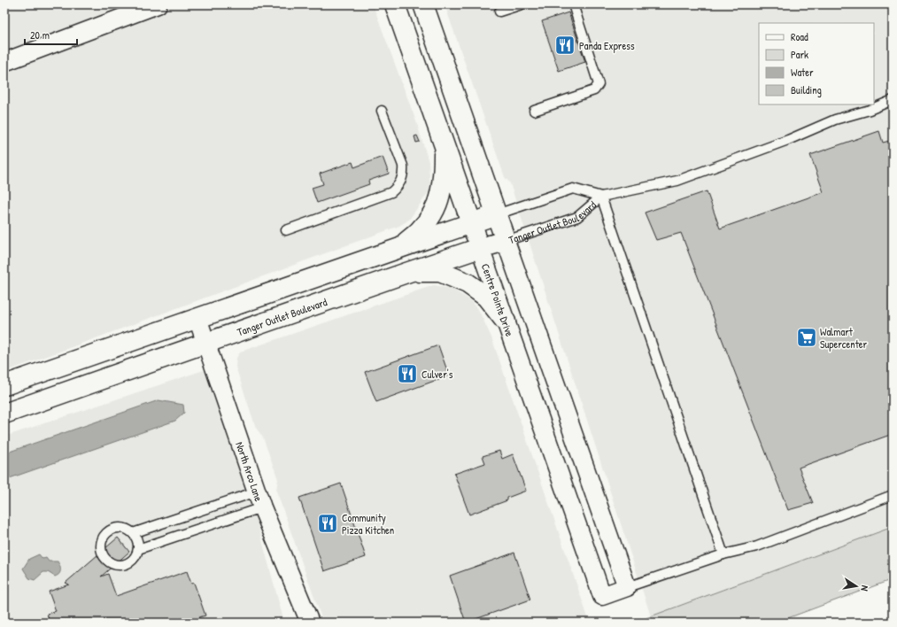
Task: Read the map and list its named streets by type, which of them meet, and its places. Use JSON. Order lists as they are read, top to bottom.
{
  "streets": {
    "street": ["Tanger Outlet Boulevard", "Centre Pointe Drive", "North Arco Lane"]
  },
  "crossings": [
    ["Tanger Outlet Boulevard", "Centre Pointe Drive"],
    ["Tanger Outlet Boulevard", "North Arco Lane"]
  ],
  "places": {
    "restaurant": ["Panda Express", "Culver's", "Community Pizza Kitchen"],
    "supermarket": ["Walmart Supercenter"]
  },
  "legend": [
    "Road",
    "Park",
    "Water",
    "Building"
  ],
  "scale_bar": "20 m",
  "north": "right"
}
